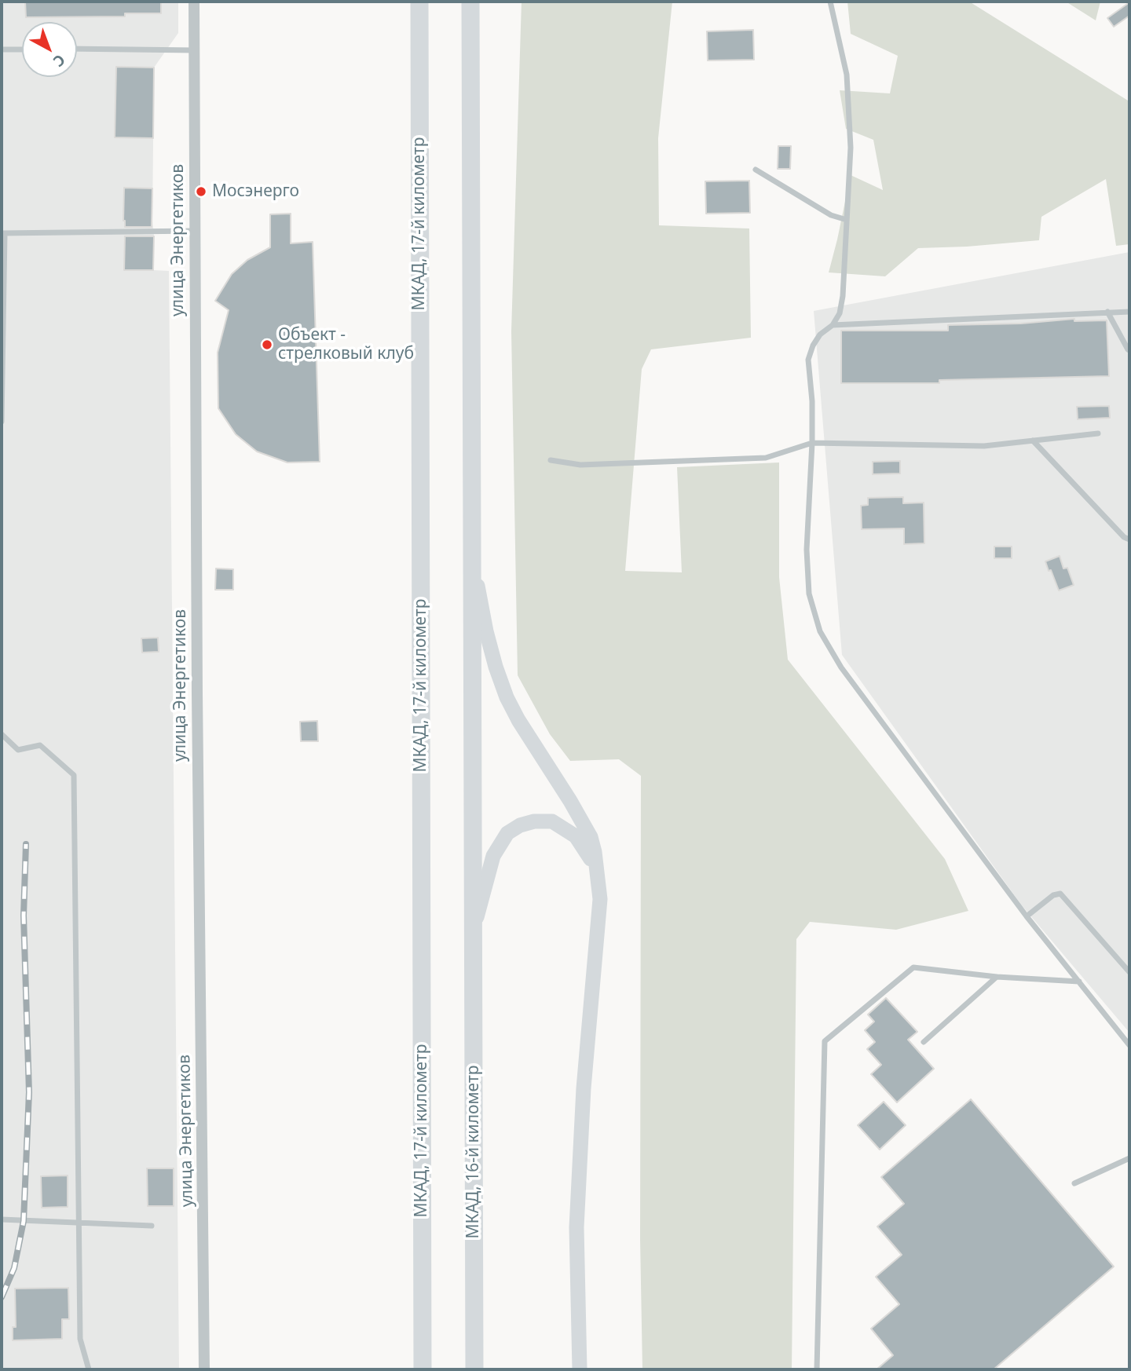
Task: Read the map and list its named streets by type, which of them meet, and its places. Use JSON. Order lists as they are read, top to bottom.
{
  "streets": {
    "highway": ["МКАД, 17-й километр", "МКАД, 16-й километр"],
    "street": ["улица Энергетиков"]
  },
  "places": ["Мосэнерго", "Объект - стрелковый клуб"],
  "north": "bottom right"
}
